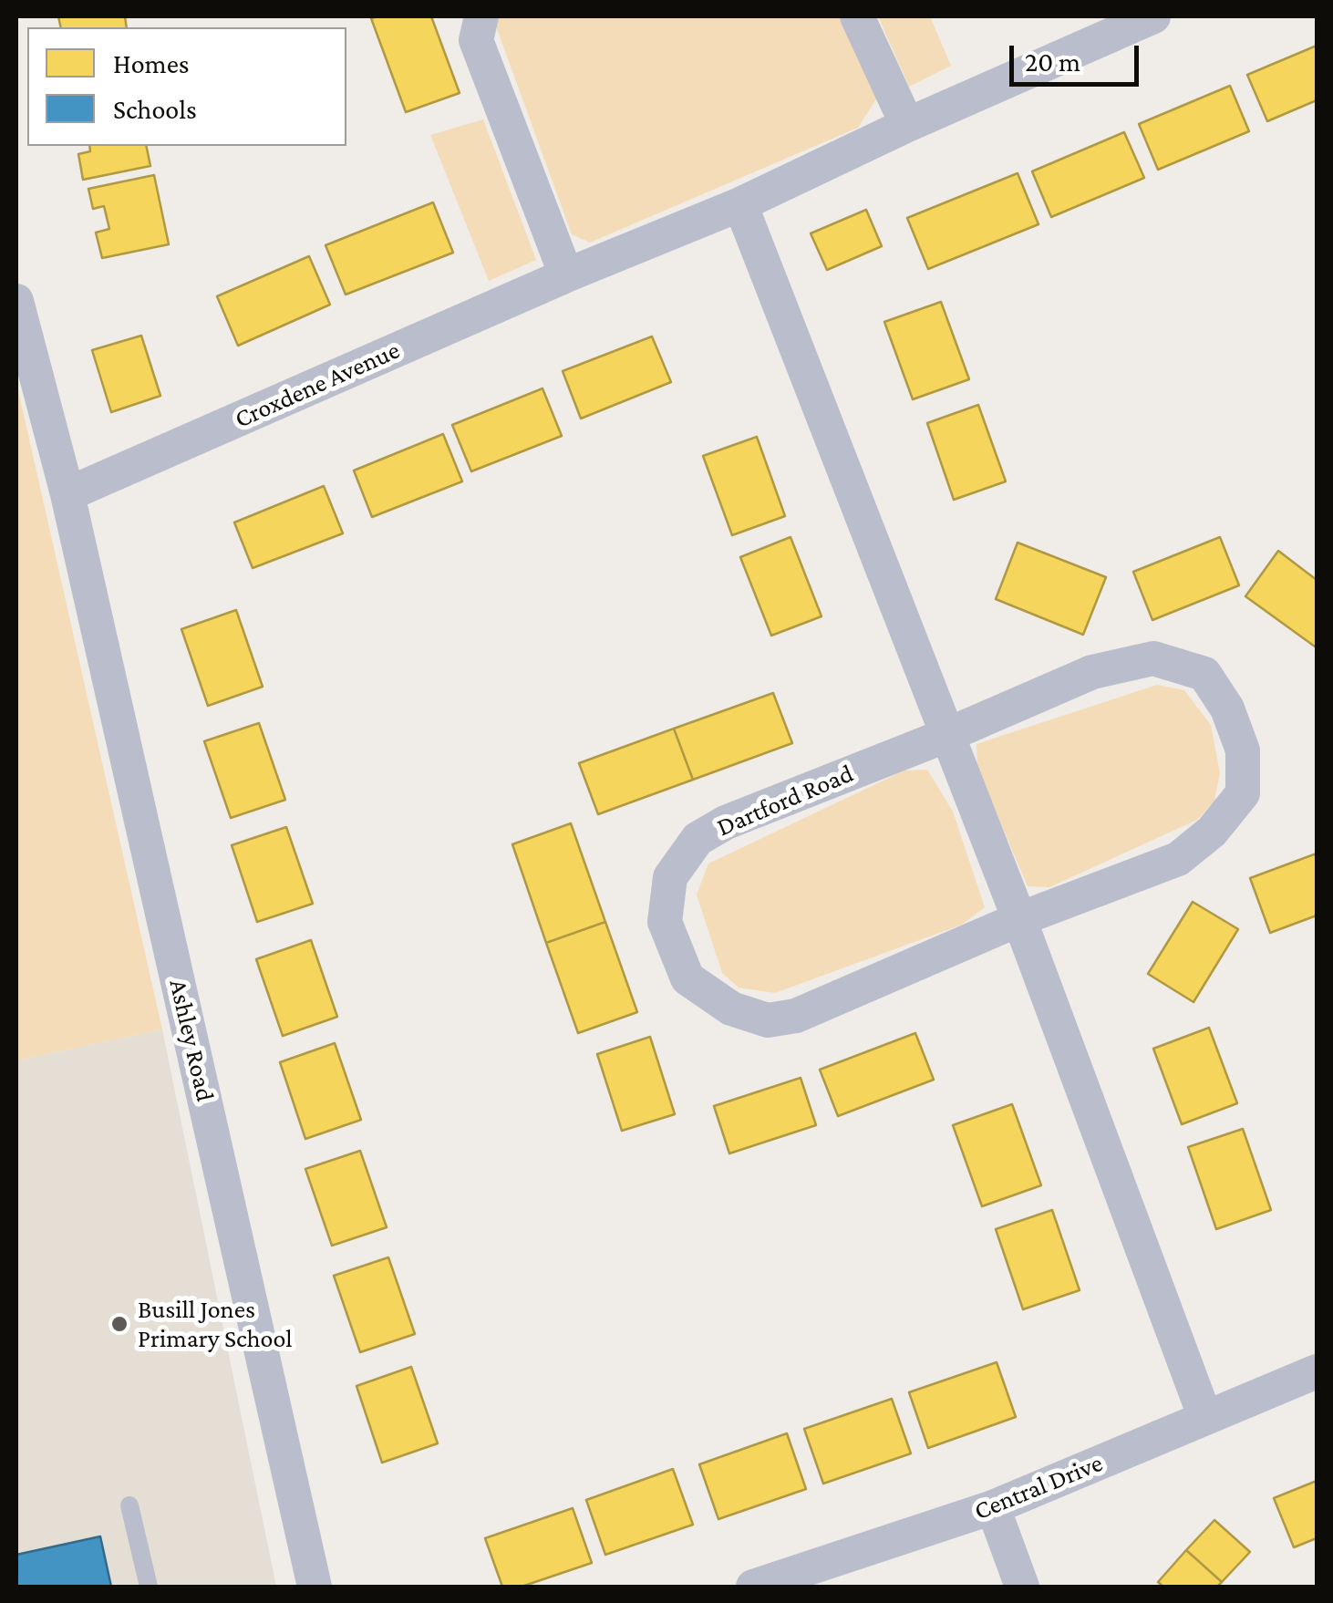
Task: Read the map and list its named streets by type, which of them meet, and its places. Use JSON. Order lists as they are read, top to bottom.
{
  "streets": {
    "street": [
      "Croxdene Avenue",
      "Dartford Road",
      "Ashley Road",
      "Central Drive"
    ]
  },
  "crossings": [
    ["Croxdene Avenue", "Ashley Road"]
  ],
  "places": ["Busill Jones Primary School"],
  "legend": ["Homes", "Schools"],
  "scale_bar": "20 m"
}
